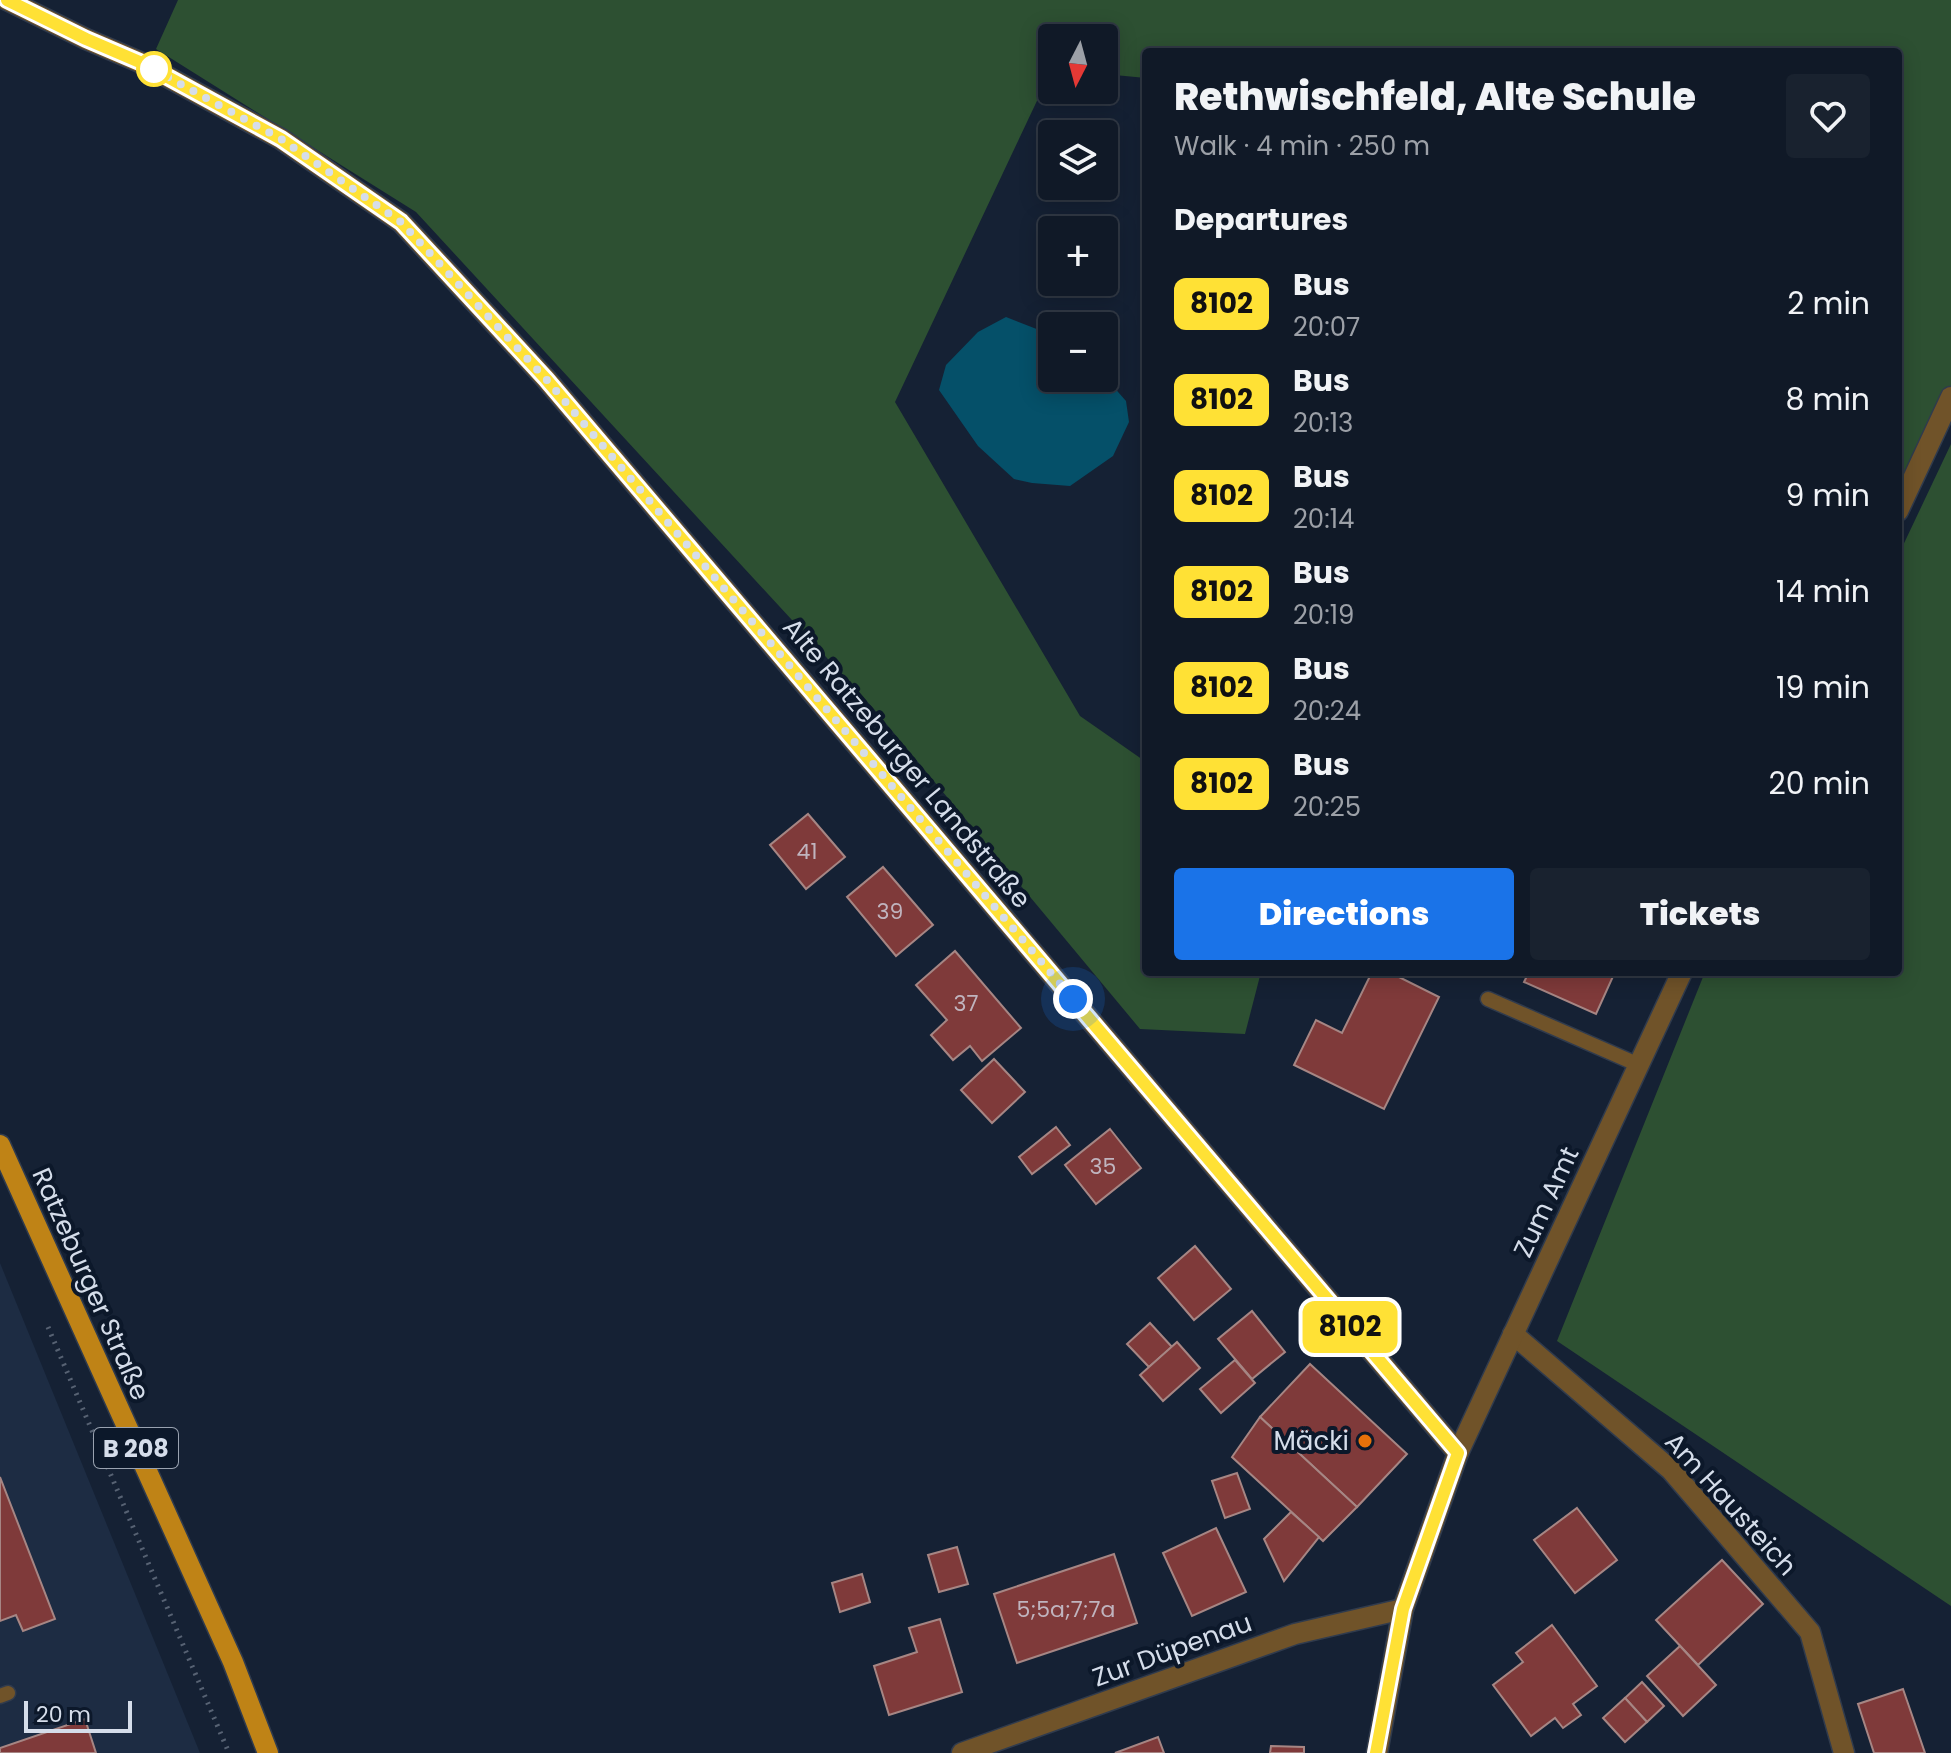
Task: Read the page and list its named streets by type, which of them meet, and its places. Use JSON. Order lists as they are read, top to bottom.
{
  "streets": {
    "main road": ["Ratzeburger Straße", "B 208"],
    "street": [
      "Alte Ratzeburger Landstraße",
      "Zum Amt",
      "Am Hausteich",
      "Zur Düpenau"
    ]
  },
  "crossings": [
    ["Alte Ratzeburger Landstraße", "Zum Amt"],
    ["Zum Amt", "Am Hausteich"]
  ],
  "places": ["Mäcki"],
  "lines": ["bus line 8102"],
  "house_numbers": [
    "41",
    "39",
    "37",
    "35",
    "5;5a;7;7a"
  ],
  "scale_bar": "20 m",
  "north": "bottom",
  "page": {
    "on_map": "8102",
    "map_buttons": ["+", "−"],
    "heading": [
      ["Rethwischfeld, Alte Schule", "Walk · 4 min · 250 m"],
      "Departures"
    ],
    "list": [
      {
        "mark": "8102",
        "name": "Bus",
        "note": "20:07",
        "value": "2 min"
      },
      {
        "mark": "8102",
        "name": "Bus",
        "note": "20:13",
        "value": "8 min"
      },
      {
        "mark": "8102",
        "name": "Bus",
        "note": "20:14",
        "value": "9 min"
      },
      {
        "mark": "8102",
        "name": "Bus",
        "note": "20:19",
        "value": "14 min"
      },
      {
        "mark": "8102",
        "name": "Bus",
        "note": "20:24",
        "value": "19 min"
      },
      {
        "mark": "8102",
        "name": "Bus",
        "note": "20:25",
        "value": "20 min"
      }
    ],
    "buttons": ["Directions", "Tickets"],
    "scale": "20 m"
  }
}
